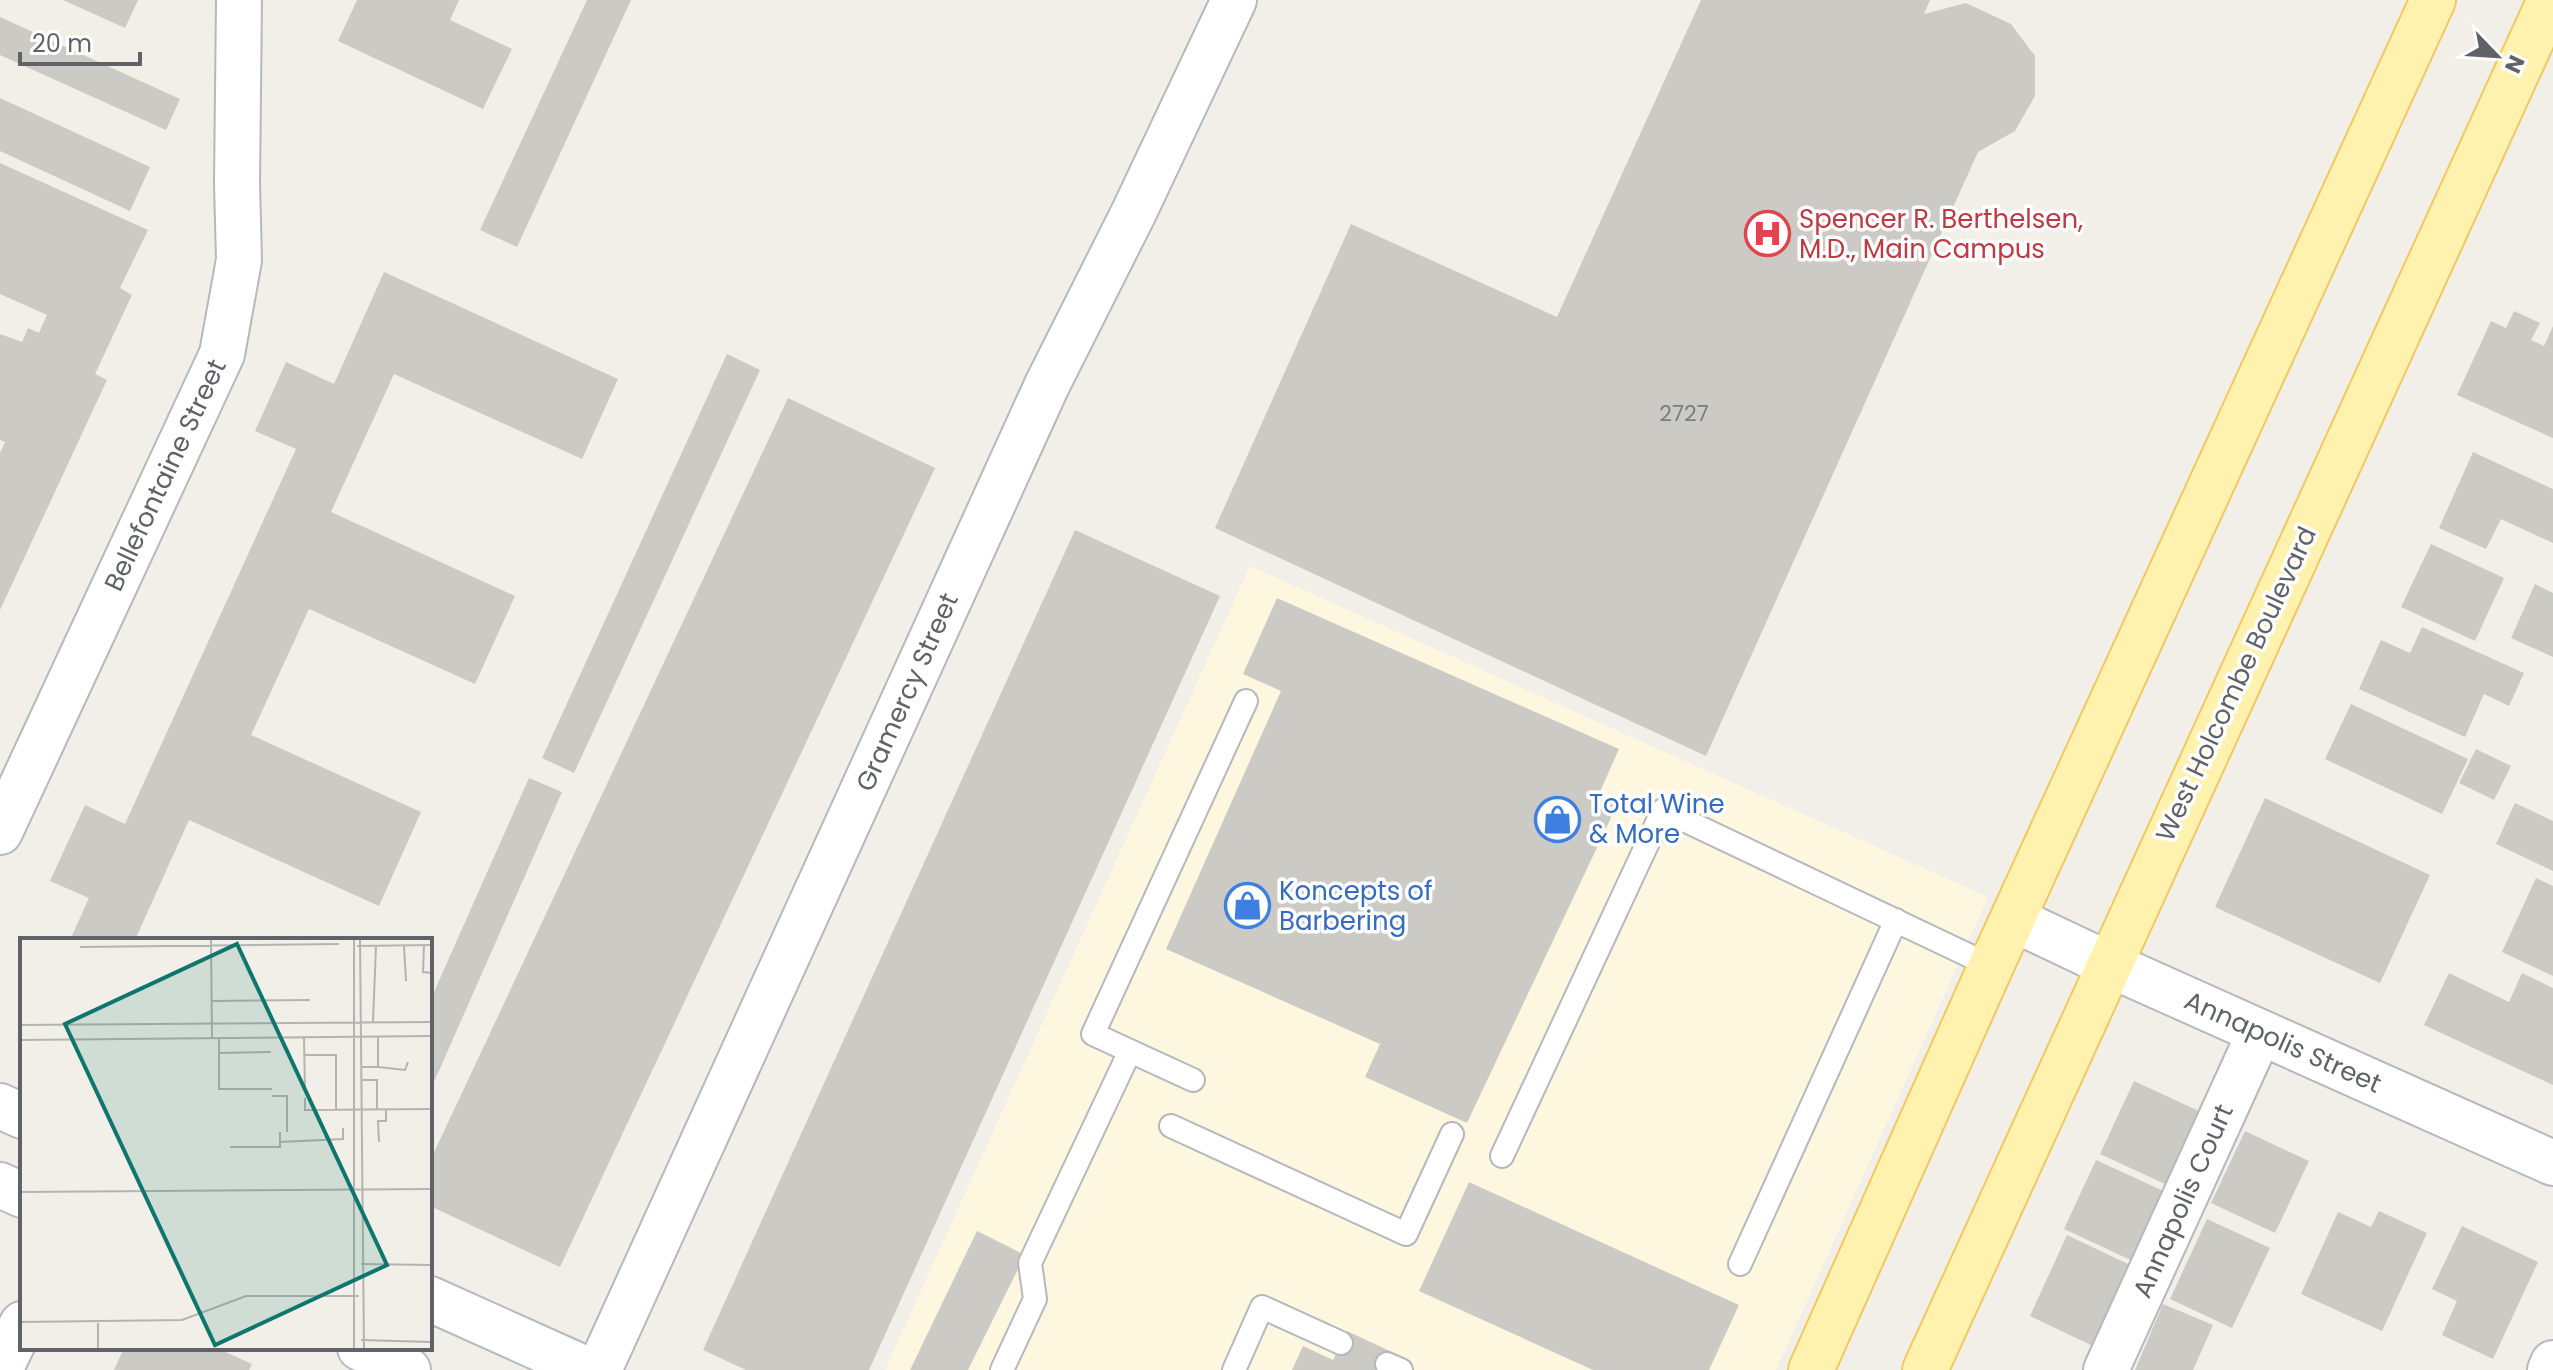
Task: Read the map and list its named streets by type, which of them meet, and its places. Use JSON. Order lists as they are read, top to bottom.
{
  "streets": {
    "main road": ["West Holcombe Boulevard"],
    "street": [
      "Bellefontaine Street",
      "Gramercy Street",
      "Annapolis Street",
      "Annapolis Court"
    ]
  },
  "crossings": [
    ["West Holcombe Boulevard", "Annapolis Street"],
    ["Annapolis Street", "Annapolis Court"]
  ],
  "places": {
    "hospital": ["Spencer R. Berthelsen, M.D., Main Campus"],
    "shop": ["Total Wine & More", "Koncepts of Barbering"]
  },
  "house_numbers": ["2727"],
  "scale_bar": "20 m",
  "north": "bottom right"
}
